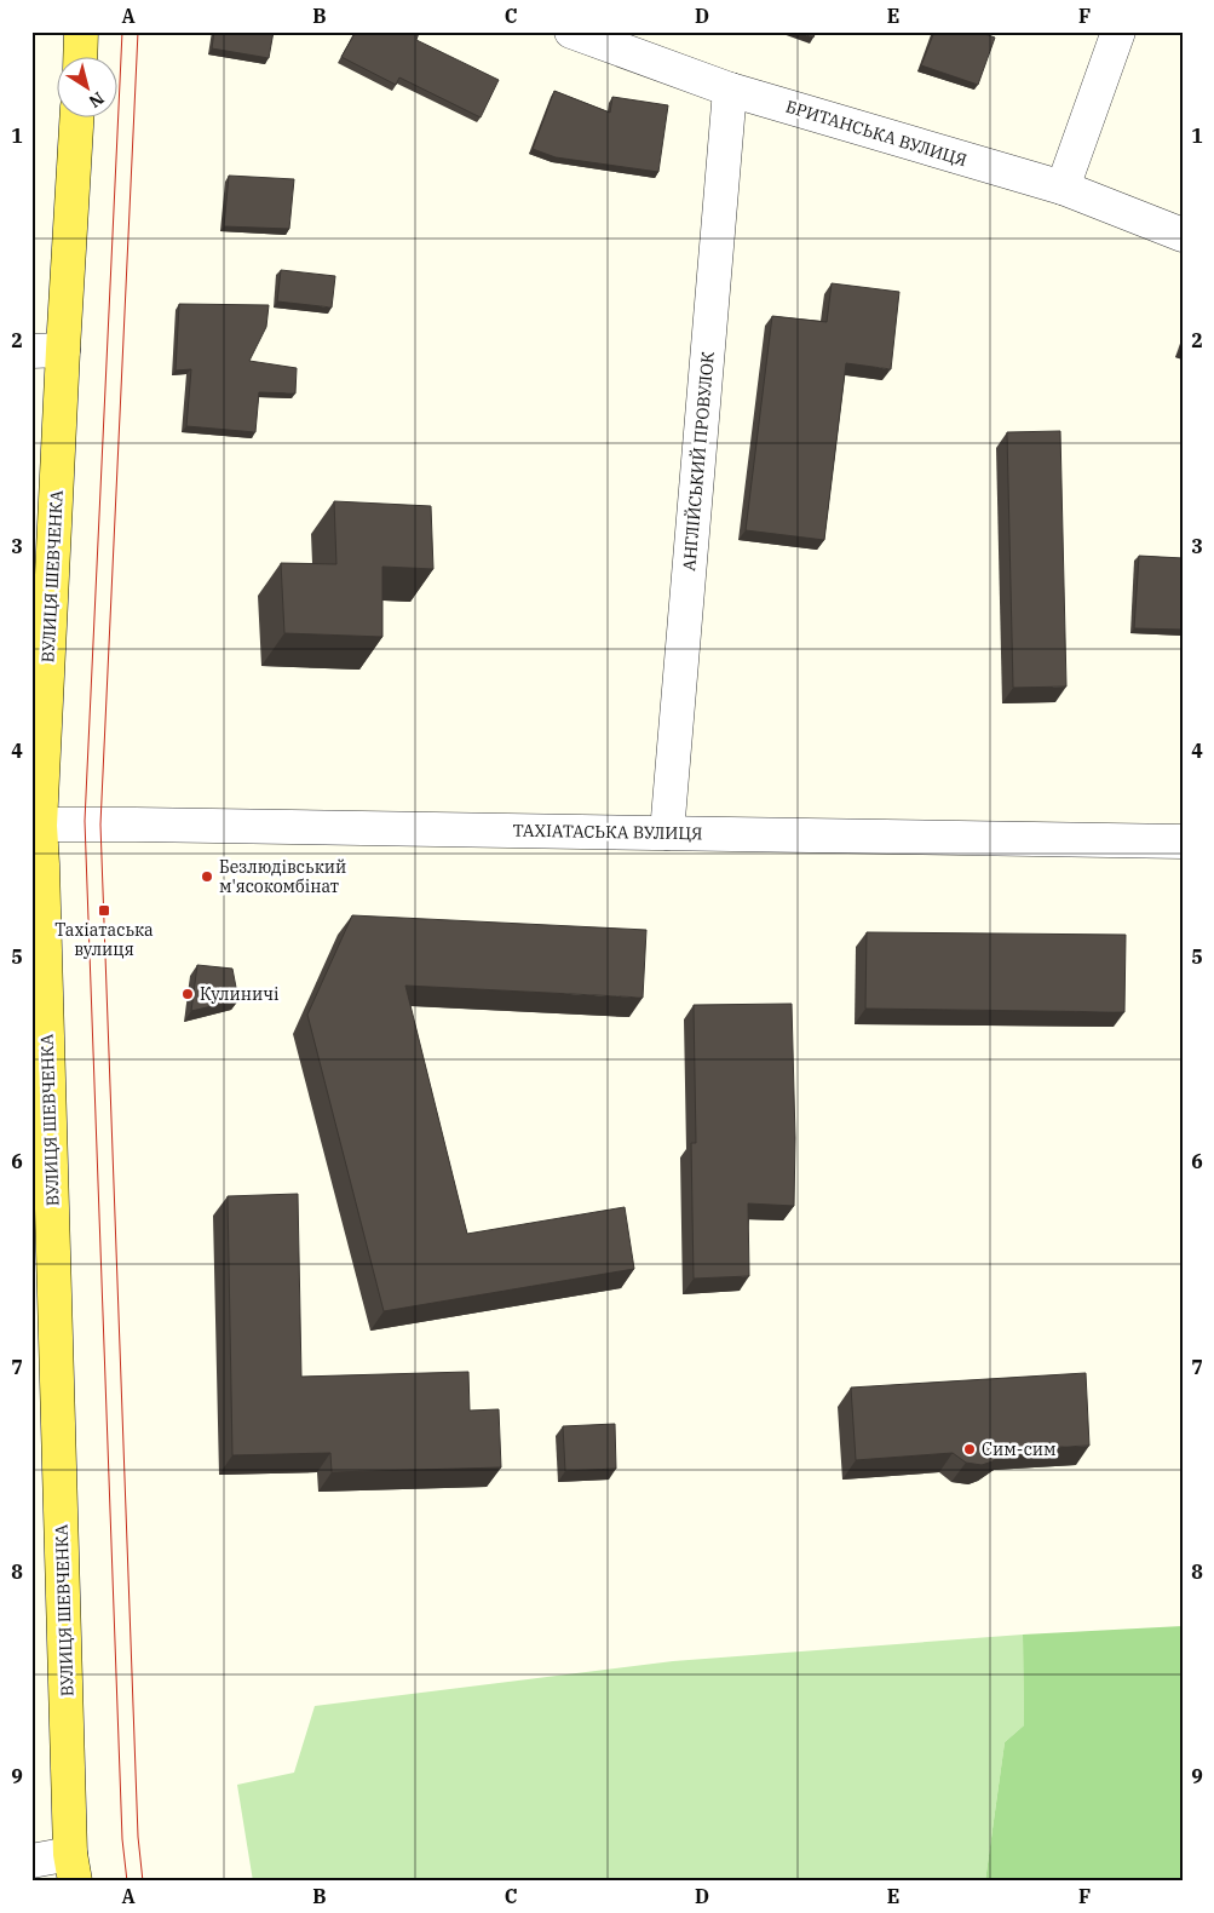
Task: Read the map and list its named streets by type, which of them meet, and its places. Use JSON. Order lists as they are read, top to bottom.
{
  "streets": {
    "main road": ["ВУЛИЦЯ ШЕВЧЕНКА"],
    "street": ["БРИТАНСЬКА ВУЛИЦЯ", "АНГЛІЙСЬКИЙ ПРОВУЛОК", "ТАХІАТАСЬКА ВУЛИЦЯ"]
  },
  "crossings": [
    ["БРИТАНСЬКА ВУЛИЦЯ", "АНГЛІЙСЬКИЙ ПРОВУЛОК"],
    ["АНГЛІЙСЬКИЙ ПРОВУЛОК", "ТАХІАТАСЬКА ВУЛИЦЯ"],
    ["ВУЛИЦЯ ШЕВЧЕНКА", "ТАХІАТАСЬКА ВУЛИЦЯ"]
  ],
  "places": {
    "other": ["Безлюдівський м'ясокомбінат", "Кулиничі", "Сим-сим"],
    "transit": ["Тахіатаська вулиця"]
  },
  "north": "bottom right",
  "grid": {
    "columns": [
      "A",
      "B",
      "C",
      "D",
      "E",
      "F"
    ],
    "rows": [
      "1",
      "2",
      "3",
      "4",
      "5",
      "6",
      "7",
      "8",
      "9"
    ]
  }
}
